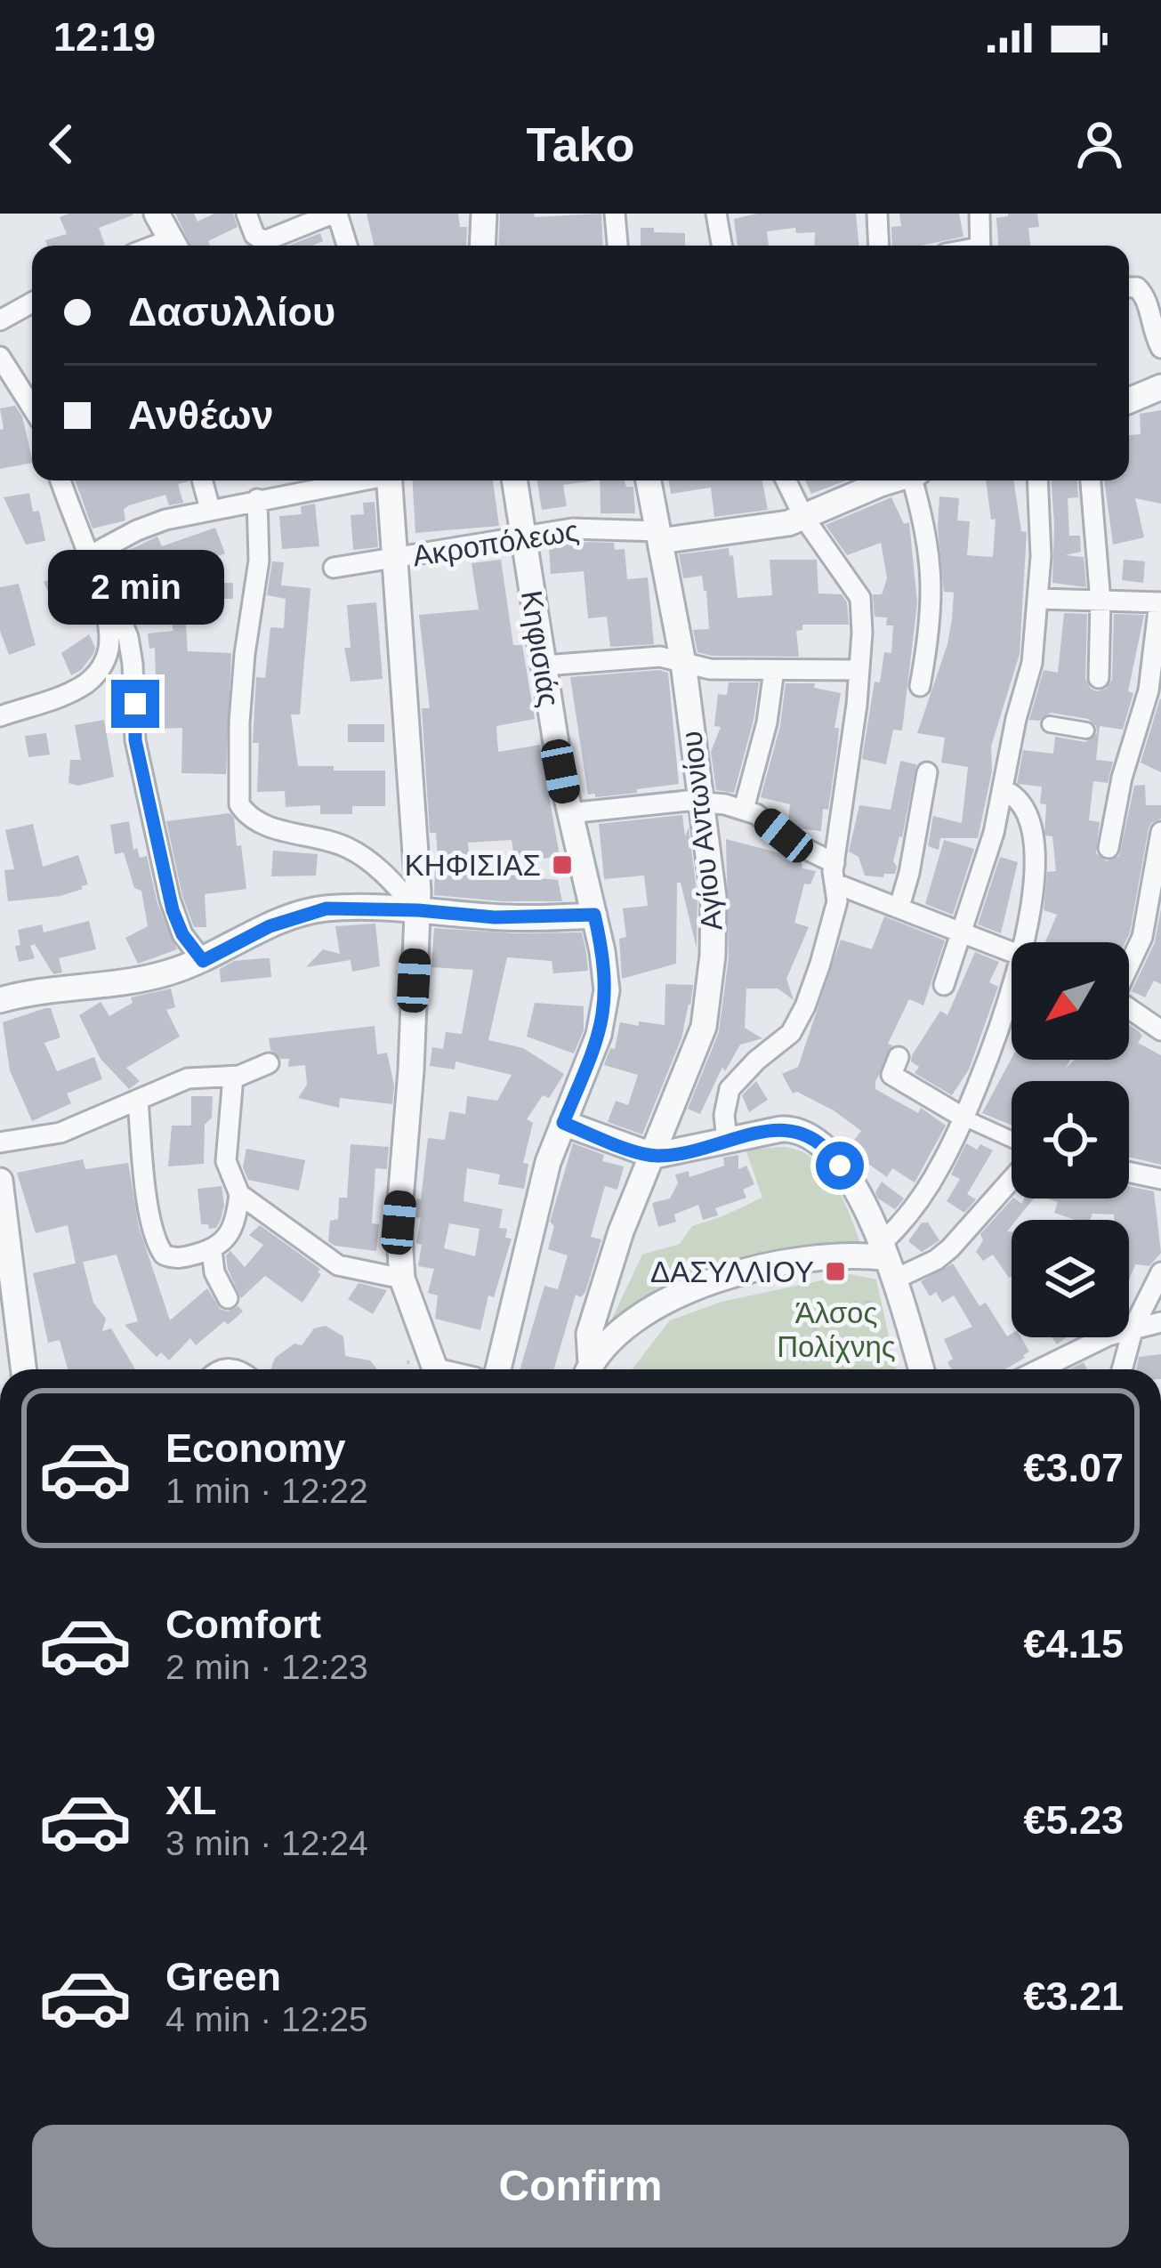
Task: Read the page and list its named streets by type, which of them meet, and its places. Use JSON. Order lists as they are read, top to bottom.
{
  "streets": {
    "street": ["Ακροπόλεως", "Κηφισιάς", "Αγίου Αντωνίου"]
  },
  "crossings": [
    ["Ακροπόλεως", "Κηφισιάς"],
    ["Ακροπόλεως", "Αγίου Αντωνίου"]
  ],
  "parks": ["Άλσος Πολίχνης"],
  "places": {
    "transit": ["ΚΗΦΙΣΙΑΣ", "ΔΑΣΥΛΛΙΟΥ"]
  },
  "north": "bottom left",
  "page": {
    "status": "12:19",
    "header": "Tako",
    "banner": ["Δασυλλίου", "Ανθέων"],
    "bubble": "2 min",
    "list": [
      {
        "name": "Economy",
        "note": "1 min · 12:22",
        "value": "€3.07"
      },
      {
        "name": "Comfort",
        "note": "2 min · 12:23",
        "value": "€4.15"
      },
      {
        "name": "XL",
        "note": "3 min · 12:24",
        "value": "€5.23"
      },
      {
        "name": "Green",
        "note": "4 min · 12:25",
        "value": "€3.21"
      }
    ],
    "buttons": "Confirm"
  }
}
